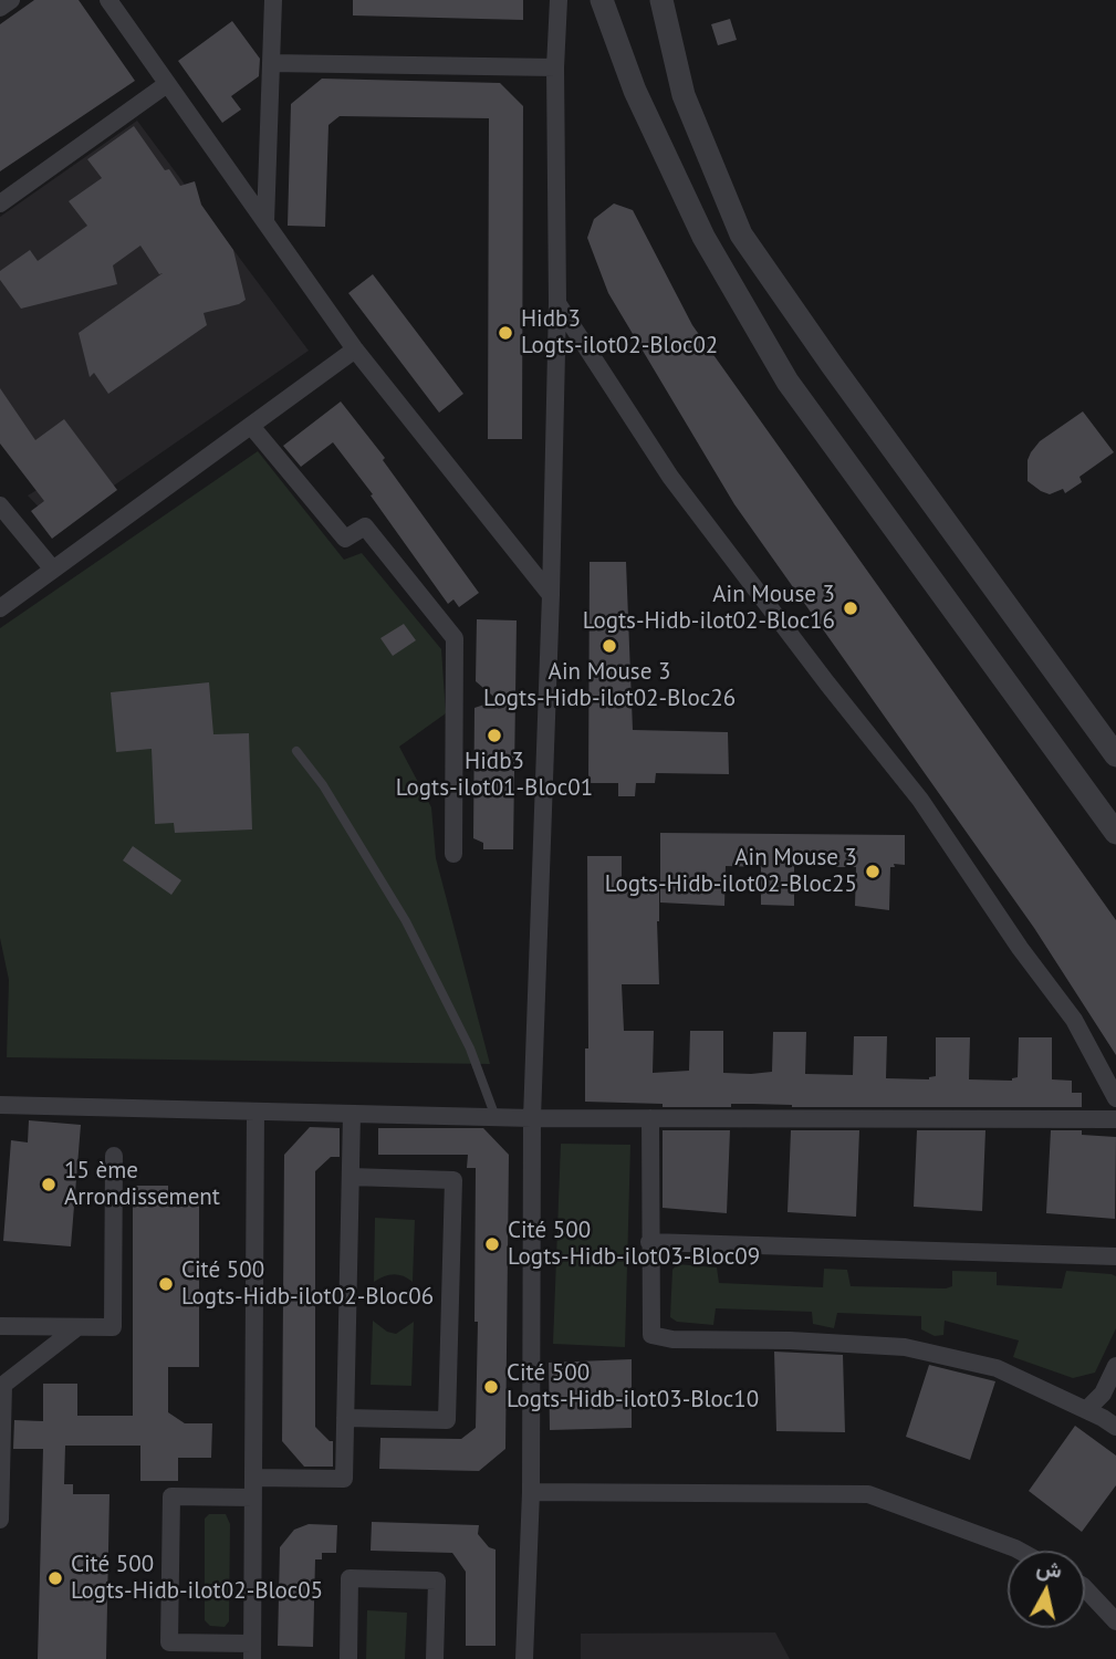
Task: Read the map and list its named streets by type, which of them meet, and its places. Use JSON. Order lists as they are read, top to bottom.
{
  "places": [
    "Hidb3 Logts-ilot02-Bloc02",
    "Ain Mouse 3 Logts-Hidb-ilot02-Bloc16",
    "Ain Mouse 3 Logts-Hidb-ilot02-Bloc26",
    "Hidb3 Logts-ilot01-Bloc01",
    "Ain Mouse 3 Logts-Hidb-ilot02-Bloc25",
    "15 ème Arrondissement",
    "Cité 500 Logts-Hidb-ilot03-Bloc09",
    "Cité 500 Logts-Hidb-ilot02-Bloc06",
    "Cité 500 Logts-Hidb-ilot03-Bloc10",
    "Cité 500 Logts-Hidb-ilot02-Bloc05"
  ],
  "north": "top"
}
